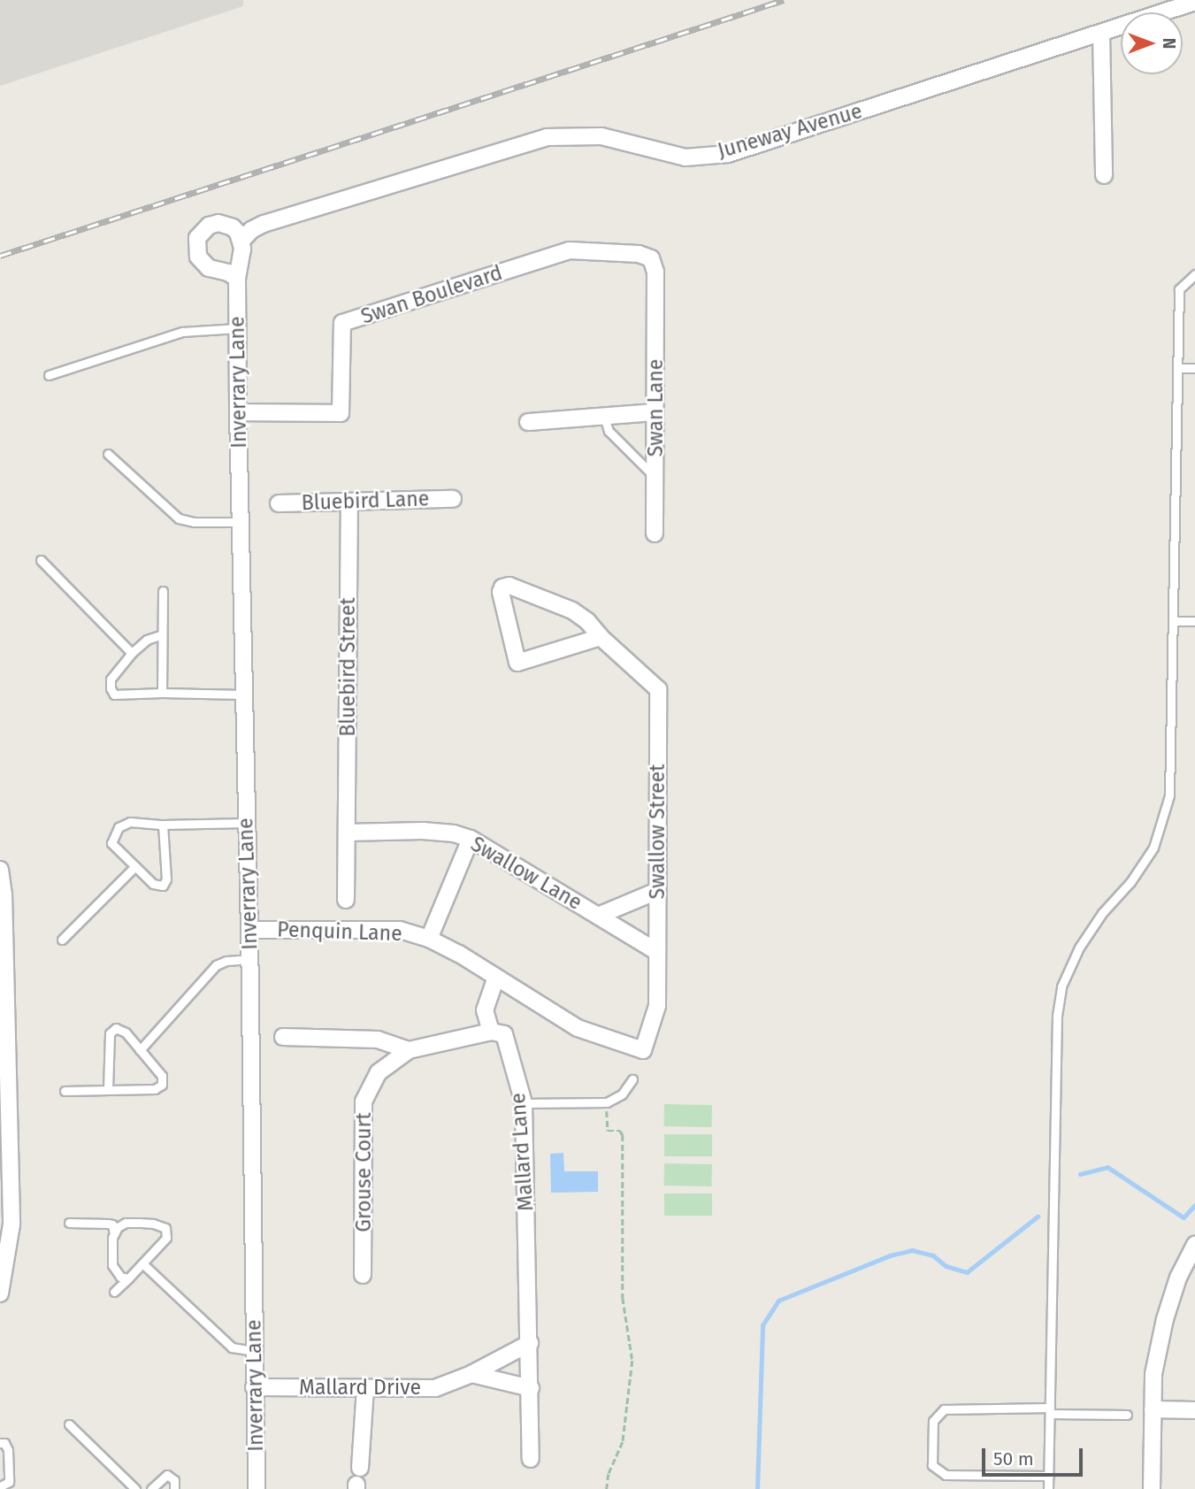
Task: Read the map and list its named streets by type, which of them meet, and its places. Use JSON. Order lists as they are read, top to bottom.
{
  "streets": {
    "street": [
      "Juneway Avenue",
      "Swan Boulevard",
      "Inverrary Lane",
      "Swan Lane",
      "Bluebird Lane",
      "Bluebird Street",
      "Swallow Street",
      "Swallow Lane",
      "Penquin Lane",
      "Mallard Lane",
      "Grouse Court",
      "Mallard Drive"
    ]
  },
  "crossings": [
    ["Juneway Avenue", "Inverrary Lane"],
    ["Swan Boulevard", "Inverrary Lane"],
    ["Swan Boulevard", "Swan Lane"],
    ["Inverrary Lane", "Penquin Lane"],
    ["Inverrary Lane", "Mallard Drive"],
    ["Bluebird Lane", "Bluebird Street"],
    ["Bluebird Street", "Swallow Lane"],
    ["Swallow Street", "Swallow Lane"],
    ["Swallow Street", "Penquin Lane"],
    ["Mallard Lane", "Mallard Drive"]
  ],
  "scale_bar": "50 m",
  "north": "right"
}
